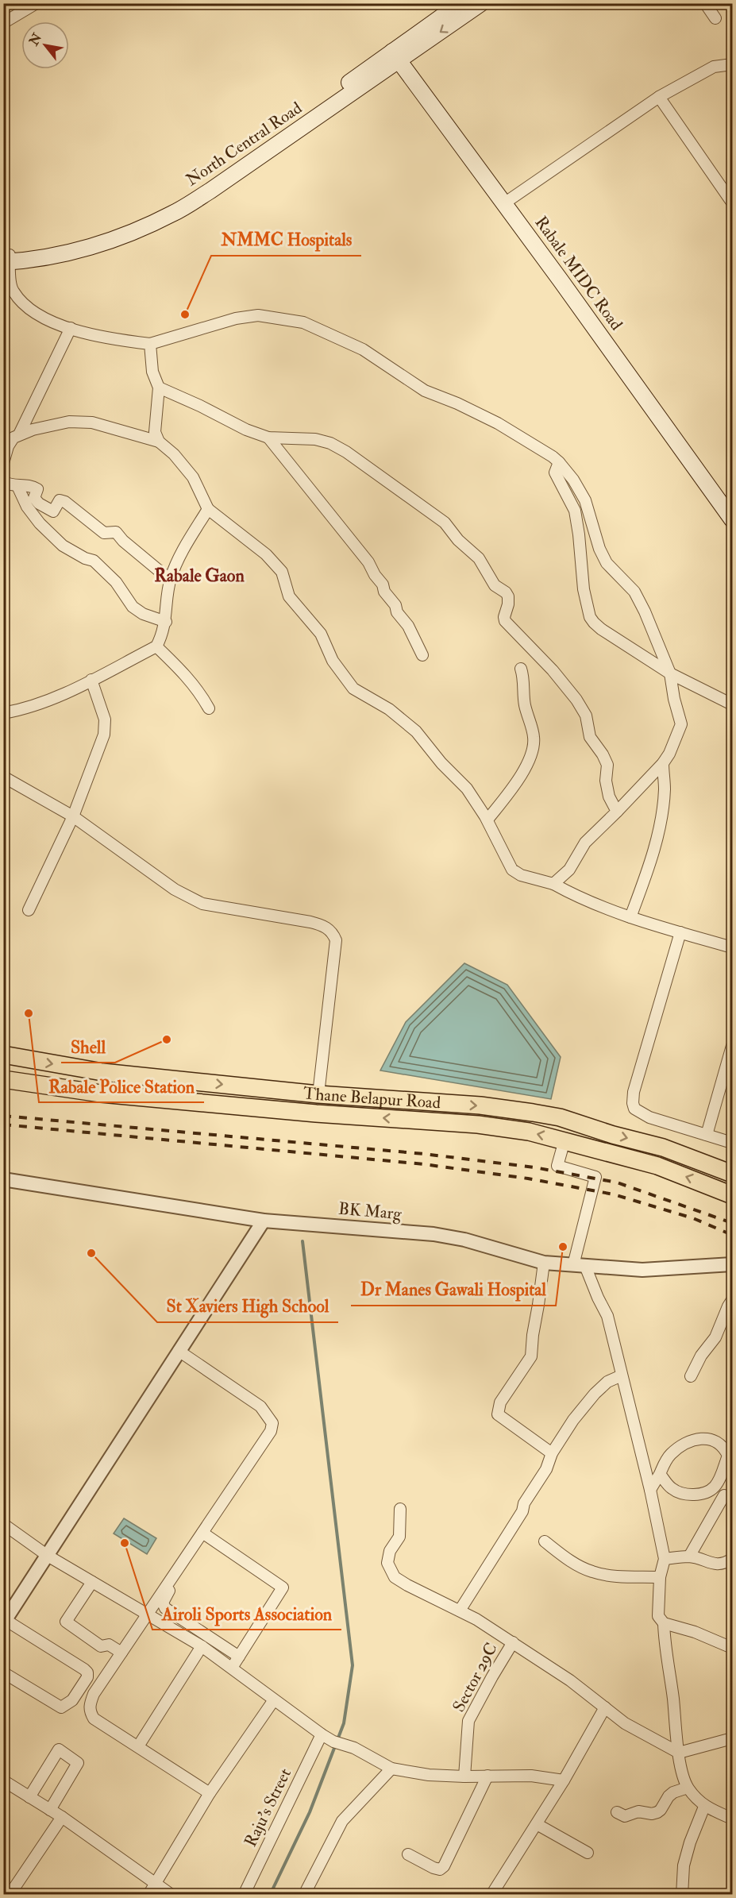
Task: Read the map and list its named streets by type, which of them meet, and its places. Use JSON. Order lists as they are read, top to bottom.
{
  "streets": {
    "main road": ["North Central Road", "Rabale MIDC Road", "Thane Belapur Road"],
    "street": ["BK Marg", "Sector 29C", "Raju's Street"]
  },
  "crossings": [
    ["North Central Road", "Rabale MIDC Road"]
  ],
  "districts": ["Rabale Gaon"],
  "places": [
    "NMMC Hospitals",
    "Rabale Police Station",
    "Shell",
    "Dr Manes Gawali Hospital",
    "St Xaviers High School",
    "Airoli Sports Association"
  ],
  "north": "top left"
}
